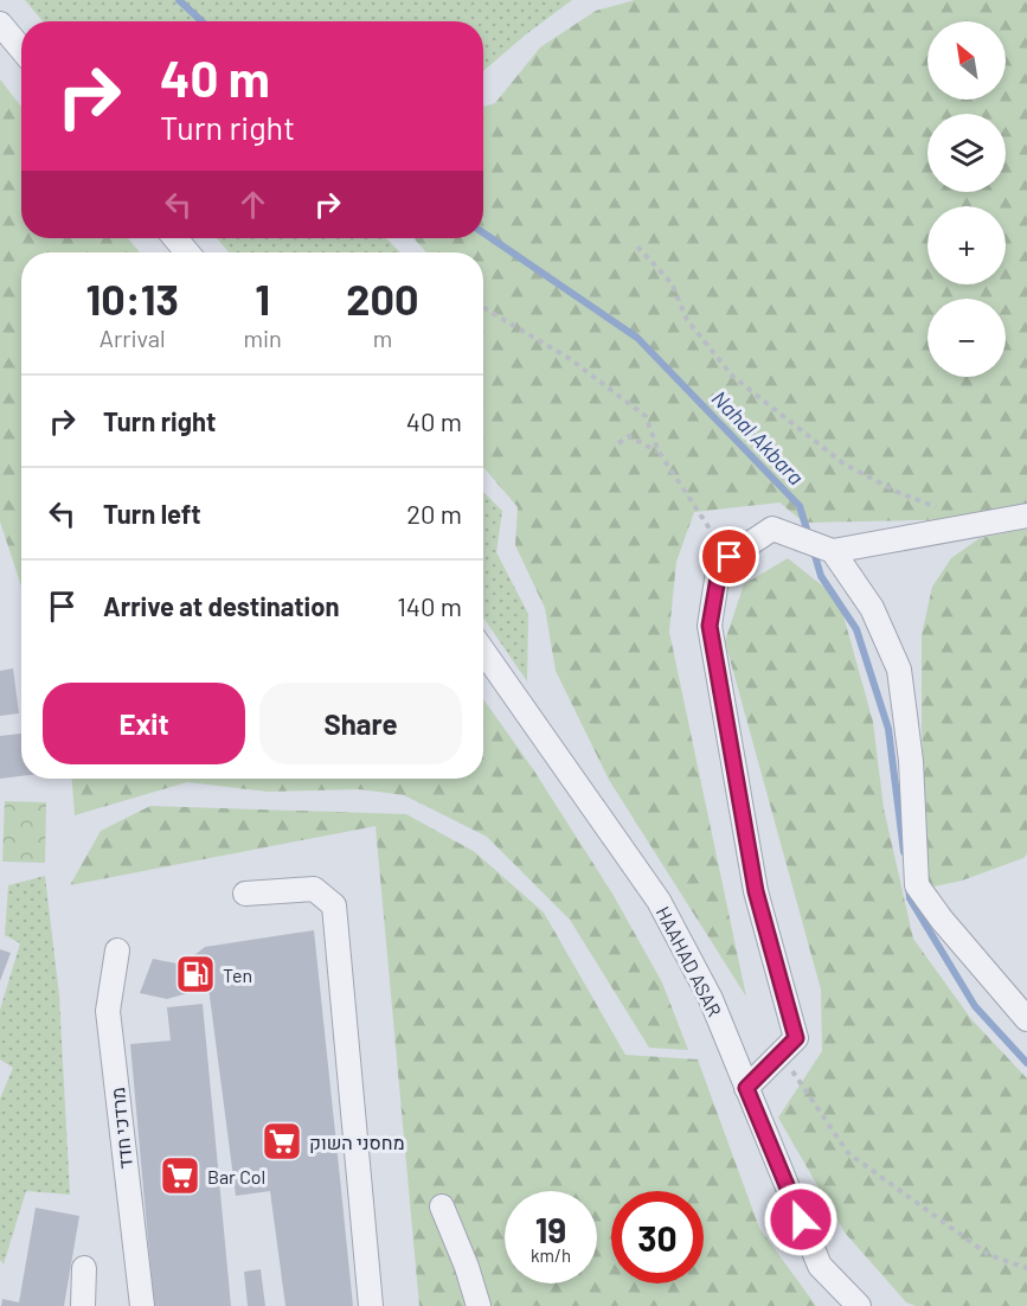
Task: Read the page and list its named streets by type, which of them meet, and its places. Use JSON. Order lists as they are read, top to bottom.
{
  "streets": {
    "street": ["HAAHAD ASAR", "מרדכי חדד"]
  },
  "water": ["Nahal Akbara"],
  "places": {
    "fuel station": ["Ten"],
    "supermarket": ["מחסני השוק", "Bar Col"]
  },
  "north": "top left",
  "page": {
    "map_buttons": ["+", "−"],
    "turn": ["40 m", "Turn right"],
    "eta": [
      "10:13",
      "Arrival",
      "1",
      "min",
      "200",
      "m"
    ],
    "list": [
      {
        "name": "Turn right",
        "value": "40 m"
      },
      {
        "name": "Turn left",
        "value": "20 m"
      },
      {
        "name": "Arrive at destination",
        "value": "140 m"
      }
    ],
    "buttons": ["Exit", "Share"],
    "speed": "19 km/h",
    "limit": "30"
  }
}
